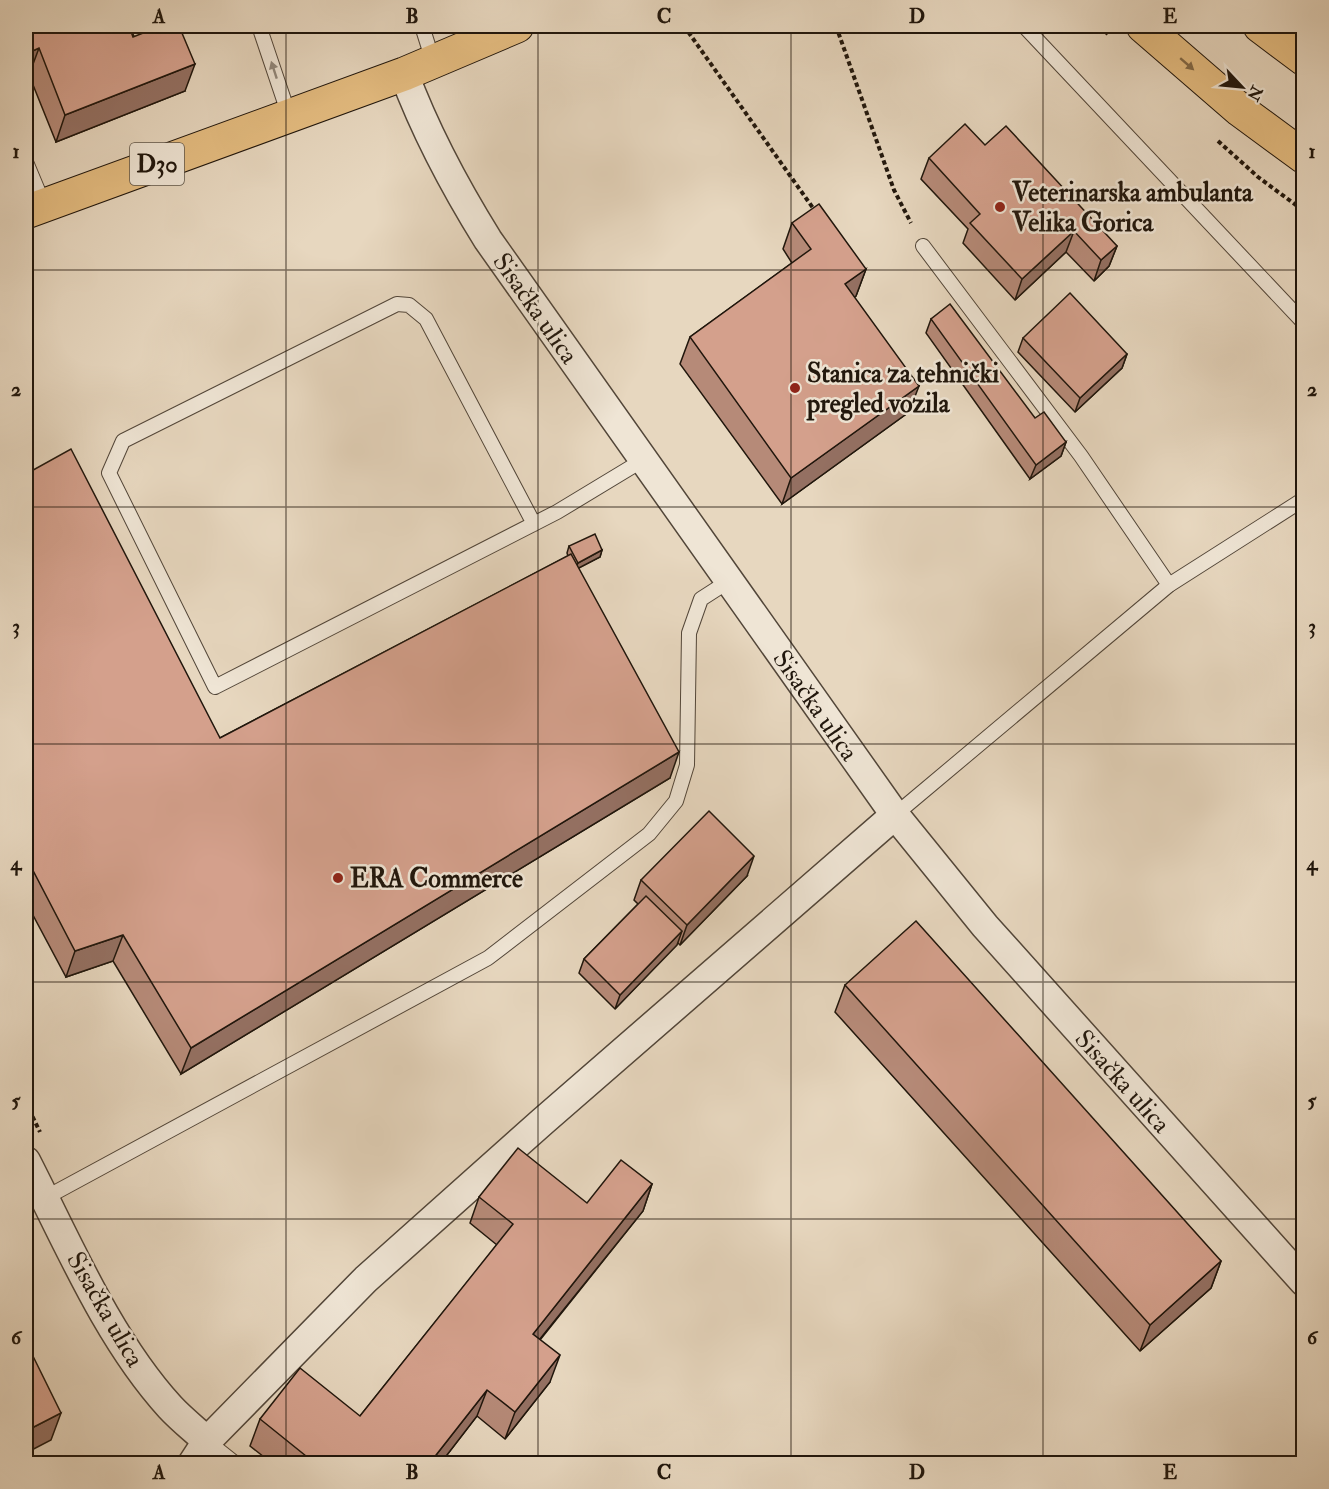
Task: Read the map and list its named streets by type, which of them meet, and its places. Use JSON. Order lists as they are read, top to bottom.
{
  "streets": {
    "main road": ["D30"],
    "street": ["Sisačka ulica"]
  },
  "crossings": [
    ["D30", "Sisačka ulica"]
  ],
  "places": ["Veterinarska ambulanta Velika Gorica", "Stanica za tehnički pregled vozila", "ERA Commerce"],
  "north": "bottom right",
  "grid": {
    "columns": [
      "A",
      "B",
      "C",
      "D",
      "E"
    ],
    "rows": [
      "1",
      "2",
      "3",
      "4",
      "5",
      "6"
    ]
  }
}
